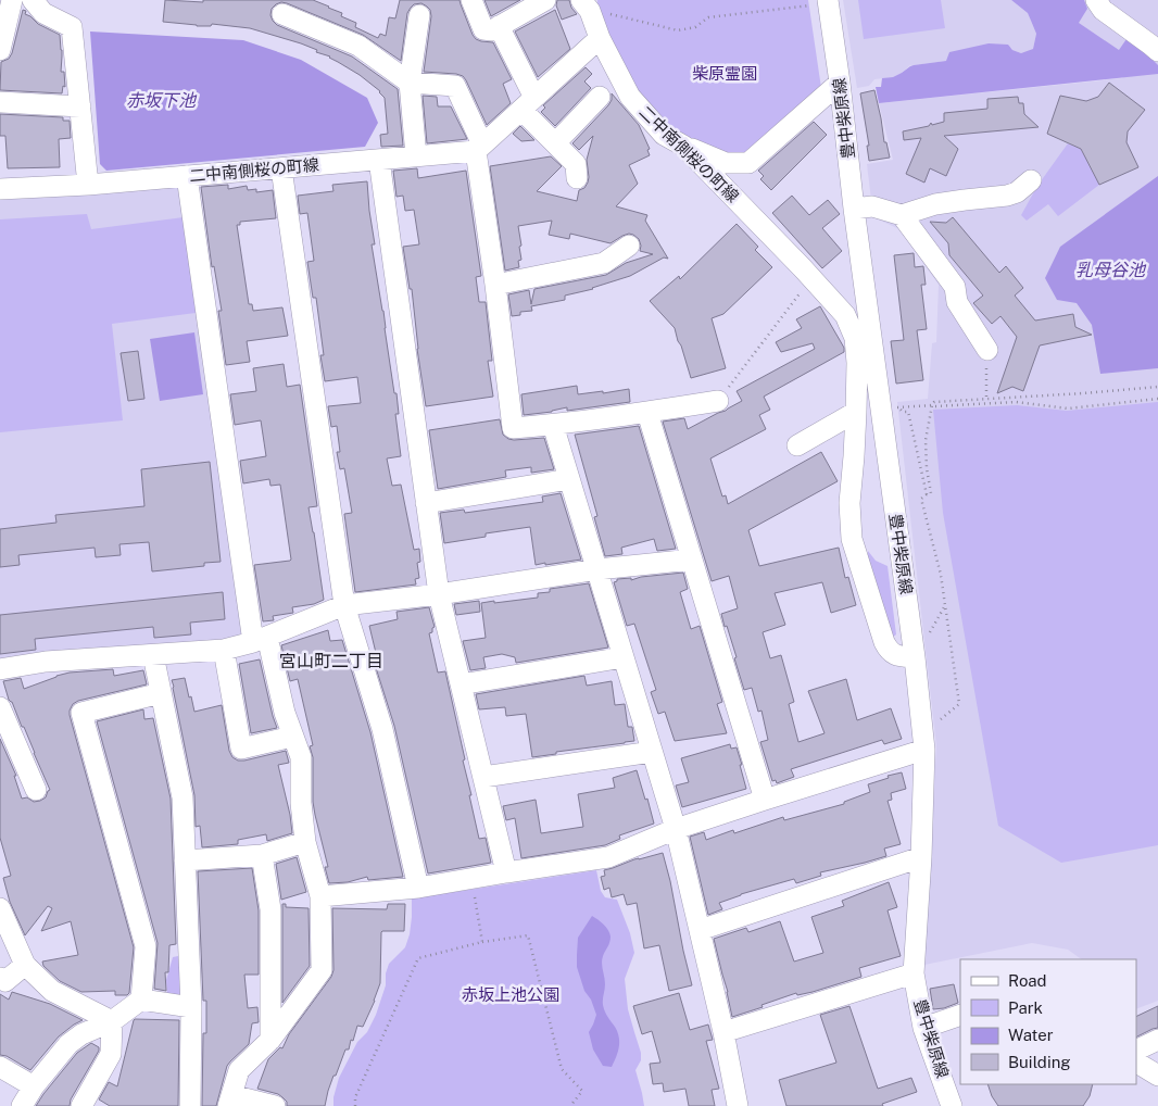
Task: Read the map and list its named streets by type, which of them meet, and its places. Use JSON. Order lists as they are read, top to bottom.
{
  "streets": {
    "street": ["豊中柴原線", "二中南側桜の町線"]
  },
  "crossings": [
    ["豊中柴原線", "二中南側桜の町線"]
  ],
  "districts": ["宮山町二丁目"],
  "water": ["赤坂下池", "乳母谷池"],
  "parks": ["柴原霊園", "赤坂上池公園"],
  "legend": [
    "Road",
    "Park",
    "Water",
    "Building"
  ]
}
